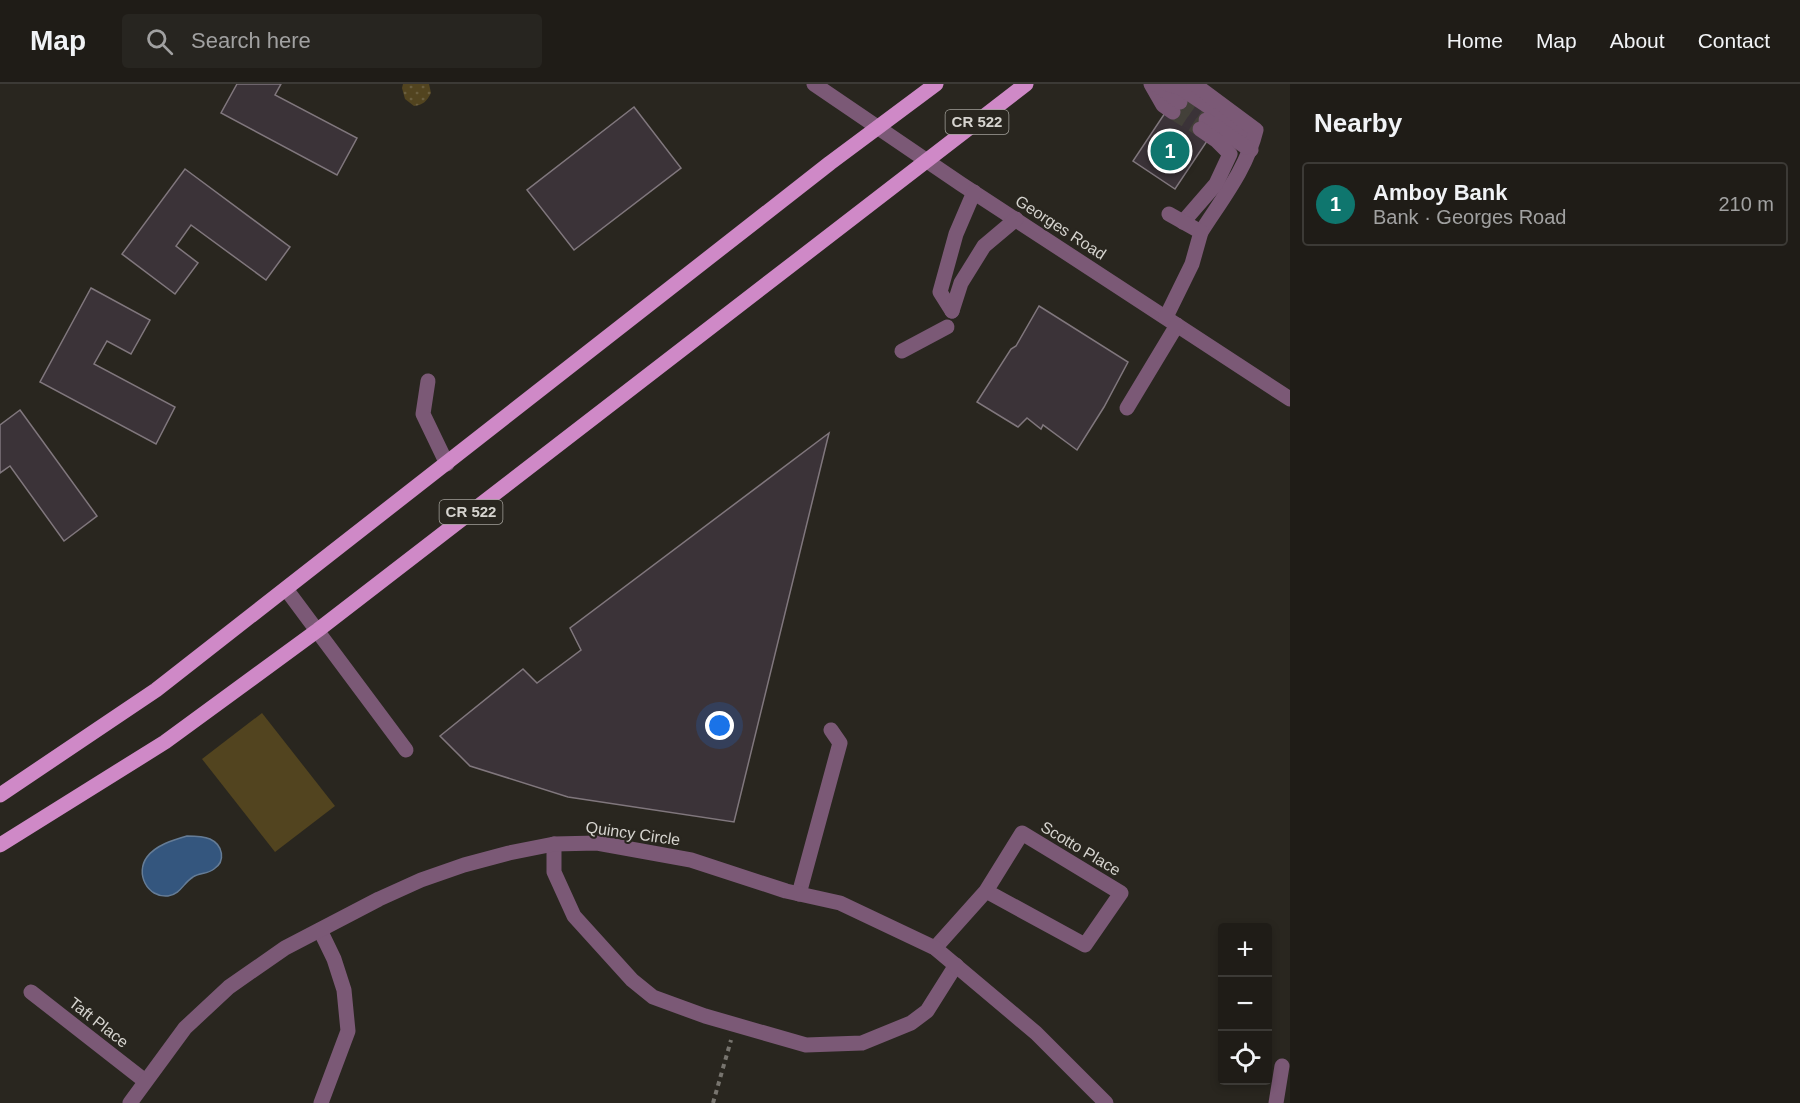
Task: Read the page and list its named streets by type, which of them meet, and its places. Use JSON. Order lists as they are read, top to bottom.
{
  "streets": {
    "main road": ["CR 522"],
    "street": [
      "Georges Road",
      "Quincy Circle",
      "Scotto Place",
      "Taft Place"
    ]
  },
  "crossings": [
    ["CR 522", "Georges Road"],
    ["Quincy Circle", "Scotto Place"],
    ["Quincy Circle", "Taft Place"]
  ],
  "page": {
    "header": "Map",
    "search": "Search here",
    "nav": [
      "Home",
      "Map",
      "About",
      "Contact"
    ],
    "heading": "Nearby",
    "pins": "1",
    "list": [
      {
        "mark": "1",
        "name": "Amboy Bank",
        "note": "Bank · Georges Road",
        "value": "210 m"
      }
    ],
    "map_buttons": ["+", "−"]
  }
}
